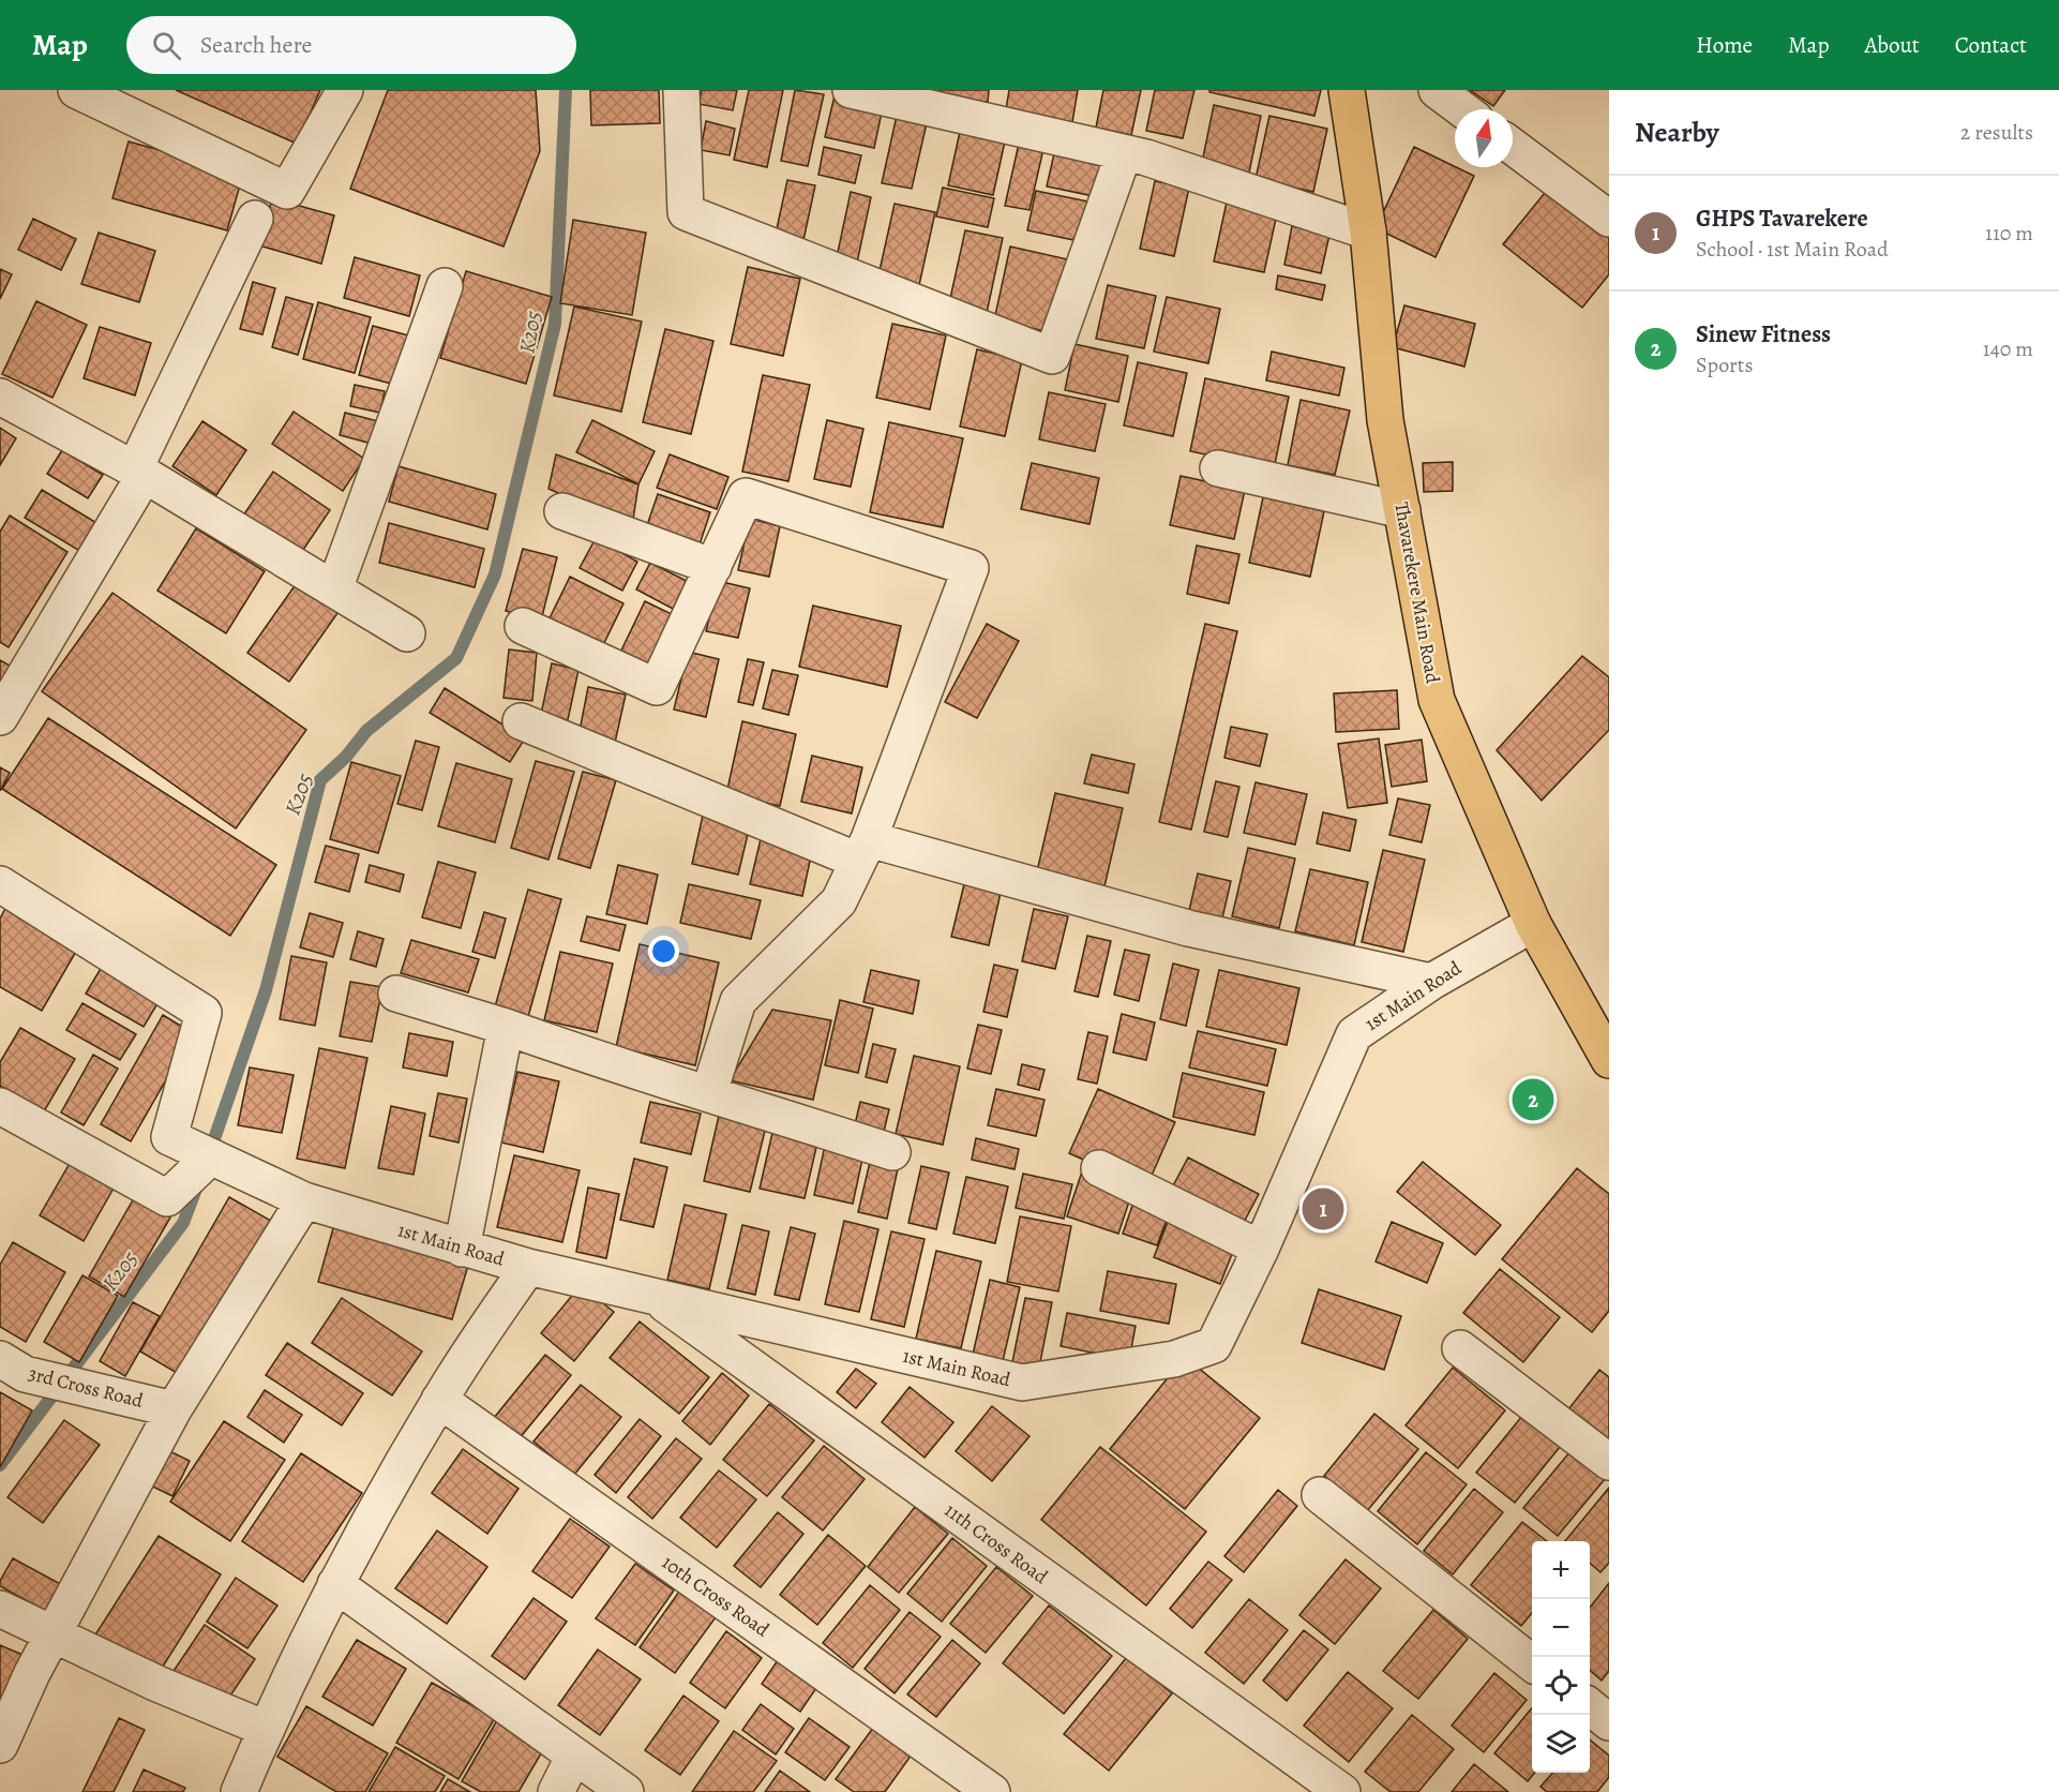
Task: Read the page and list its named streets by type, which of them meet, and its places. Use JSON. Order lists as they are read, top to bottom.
{
  "streets": {
    "main road": ["Thavarekere Main Road"],
    "street": [
      "1st Main Road",
      "3rd Cross Road",
      "11th Cross Road",
      "10th Cross Road"
    ]
  },
  "crossings": [
    ["Thavarekere Main Road", "1st Main Road"],
    ["1st Main Road", "11th Cross Road"]
  ],
  "water": ["K205"],
  "north": "top",
  "page": {
    "header": "Map",
    "search": "Search here",
    "nav": [
      "Home",
      "Map",
      "About",
      "Contact"
    ],
    "heading": ["Nearby", "2 results"],
    "list": [
      {
        "mark": "1",
        "name": "GHPS Tavarekere",
        "note": "School · 1st Main Road",
        "value": "110 m"
      },
      {
        "mark": "2",
        "name": "Sinew Fitness",
        "note": "Sports",
        "value": "140 m"
      }
    ],
    "pins": ["2", "1"],
    "map_buttons": ["+", "−"]
  }
}
